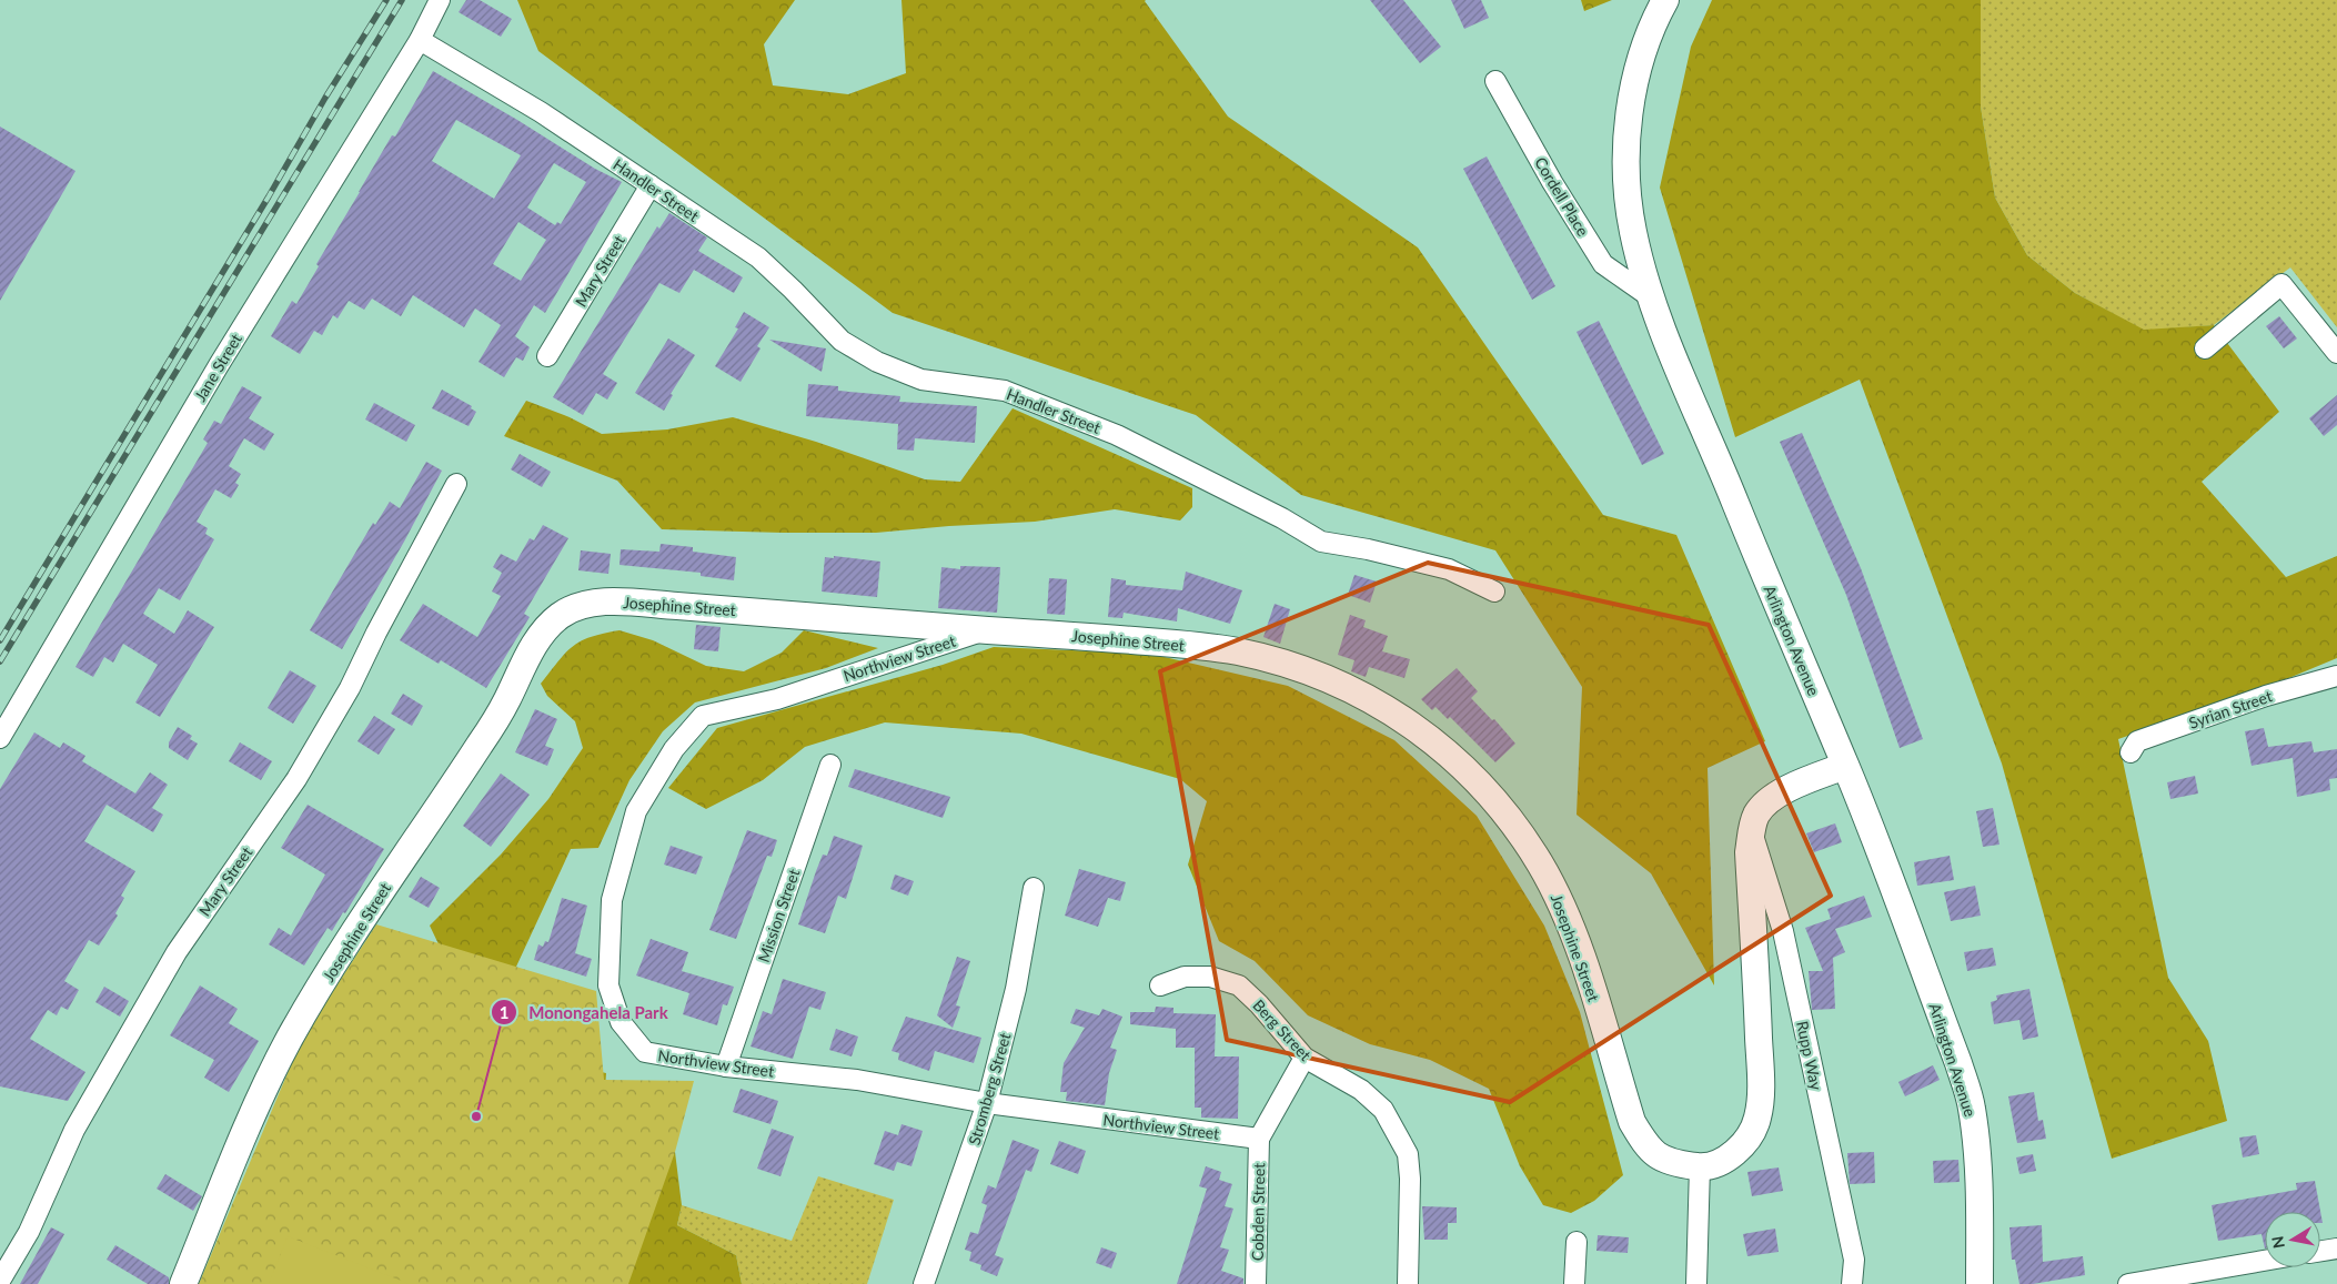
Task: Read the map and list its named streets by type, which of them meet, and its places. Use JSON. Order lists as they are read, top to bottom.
{
  "streets": {
    "street": [
      "Handler Street",
      "Cordell Place",
      "Mary Street",
      "Jane Street",
      "Josephine Street",
      "Arlington Avenue",
      "Northview Street",
      "Syrian Street",
      "Mission Street",
      "Berg Street",
      "Rupp Way",
      "Stromberg Street",
      "Cobden Street"
    ]
  },
  "crossings": [
    ["Handler Street", "Mary Street"],
    ["Handler Street", "Jane Street"],
    ["Cordell Place", "Arlington Avenue"],
    ["Josephine Street", "Arlington Avenue"],
    ["Josephine Street", "Northview Street"],
    ["Josephine Street", "Rupp Way"],
    ["Northview Street", "Mission Street"],
    ["Northview Street", "Stromberg Street"],
    ["Northview Street", "Cobden Street"]
  ],
  "places": ["Monongahela Park"],
  "north": "left"
}
